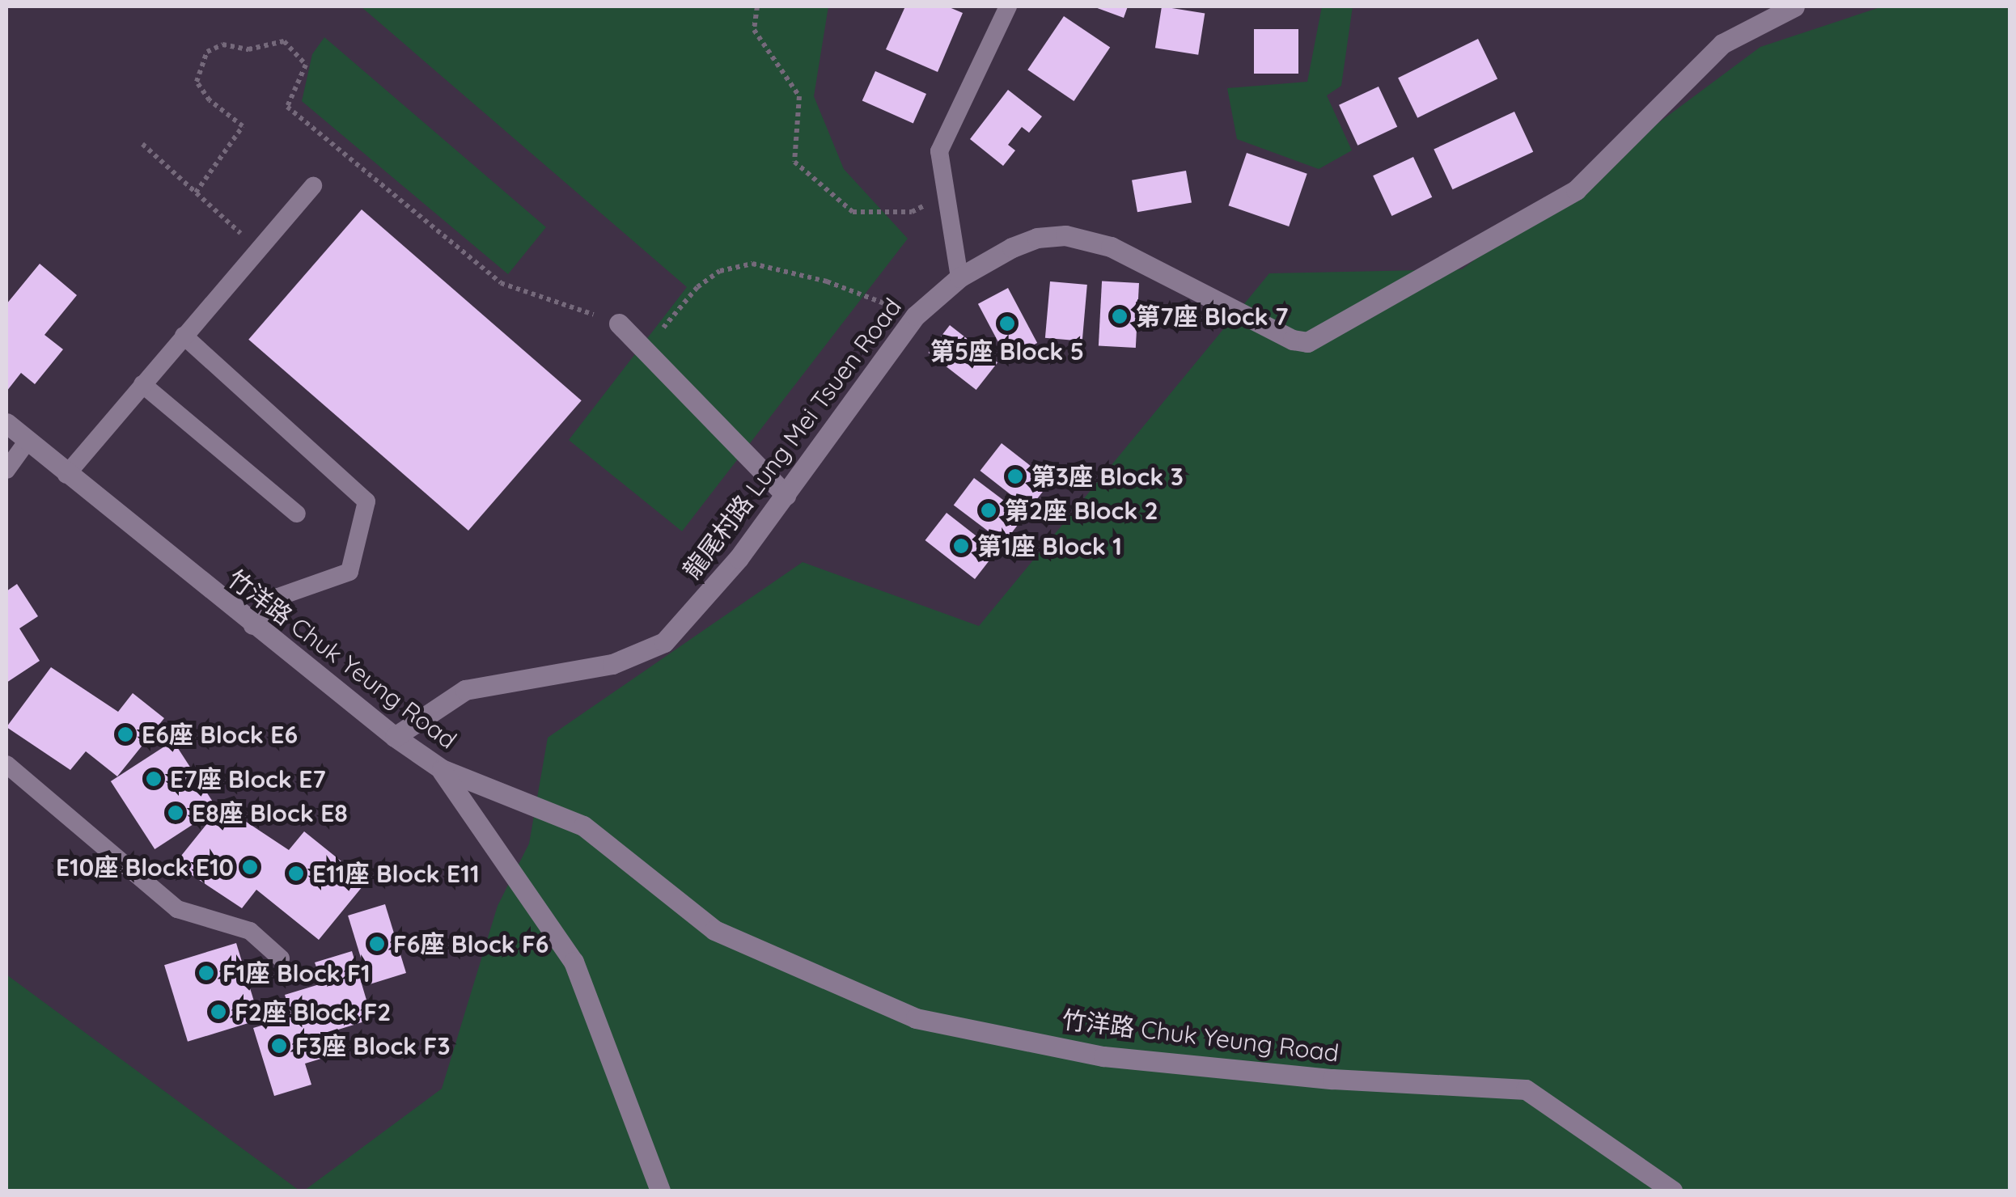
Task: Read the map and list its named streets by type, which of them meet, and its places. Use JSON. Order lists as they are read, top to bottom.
{
  "streets": {
    "street": ["龍尾村路 Lung Mei Tsuen Road", "竹洋路 Chuk Yeung Road"]
  },
  "crossings": [
    ["龍尾村路 Lung Mei Tsuen Road", "竹洋路 Chuk Yeung Road"]
  ],
  "places": [
    "第7座 Block 7",
    "第5座 Block 5",
    "第3座 Block 3",
    "第2座 Block 2",
    "第1座 Block 1",
    "E6座 Block E6",
    "E7座 Block E7",
    "E8座 Block E8",
    "E10座 Block E10",
    "E11座 Block E11",
    "F6座 Block F6",
    "F1座 Block F1",
    "F2座 Block F2",
    "F3座 Block F3"
  ]
}
